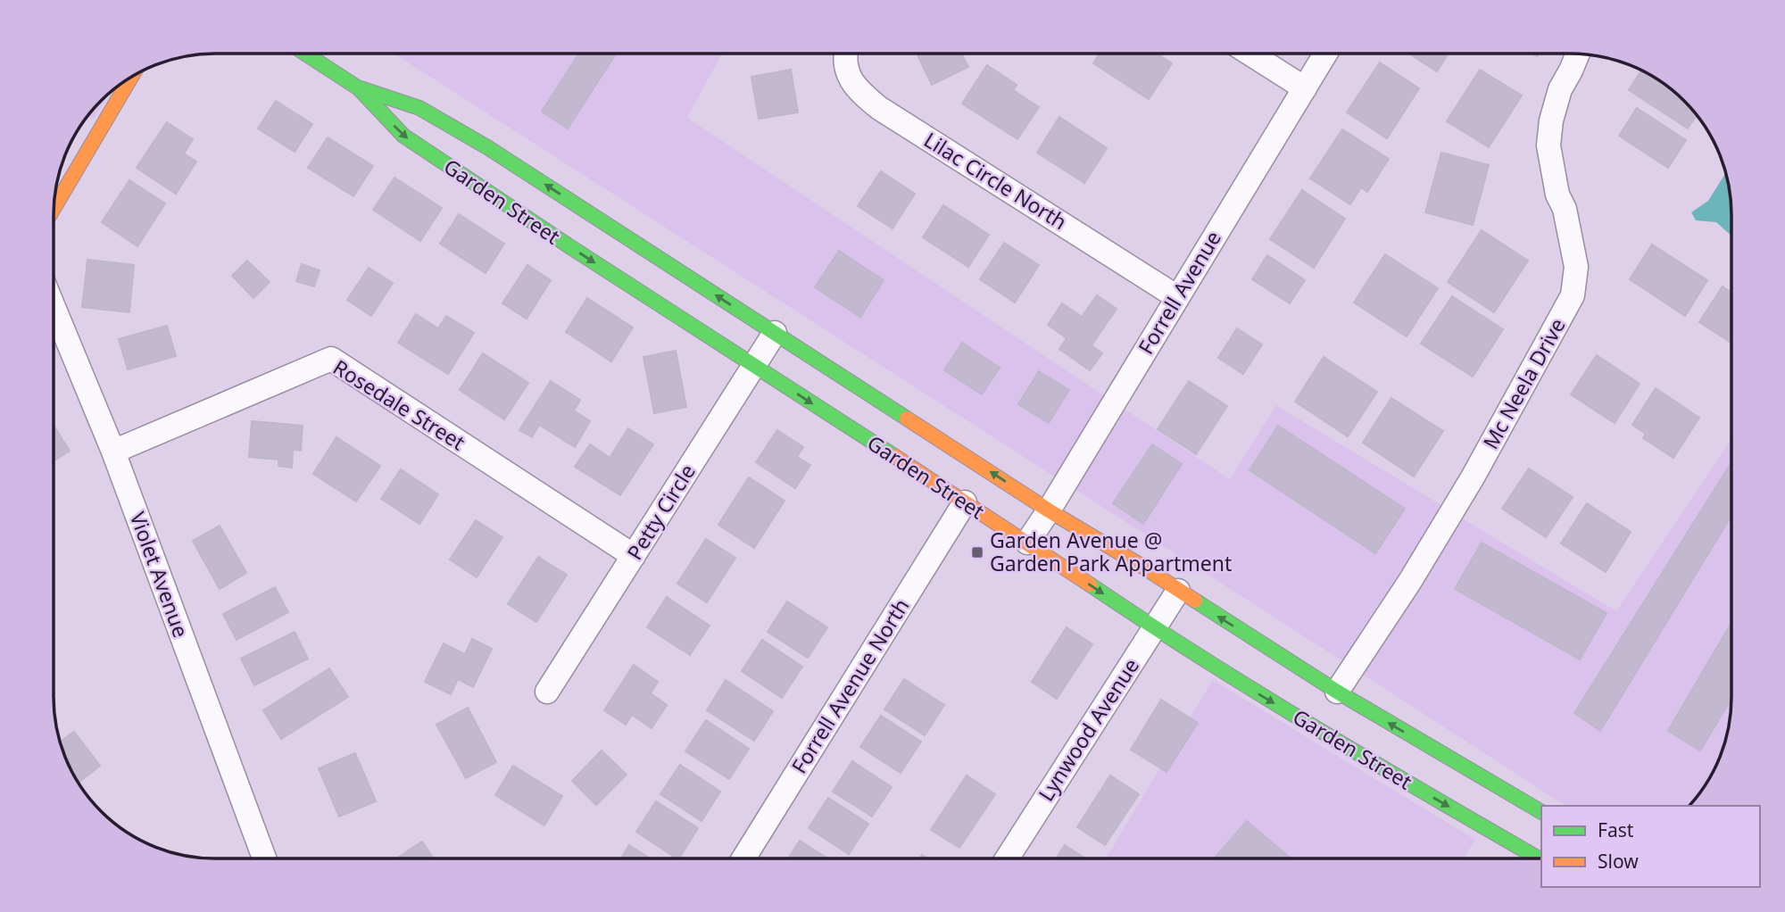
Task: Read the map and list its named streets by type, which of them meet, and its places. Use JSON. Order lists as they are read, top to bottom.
{
  "streets": {
    "main road": ["Garden Street"],
    "street": [
      "Lilac Circle North",
      "Forrell Avenue",
      "Mc Neela Drive",
      "Rosedale Street",
      "Petty Circle",
      "Violet Avenue",
      "Forrell Avenue North",
      "Lynwood Avenue"
    ]
  },
  "crossings": [
    ["Lilac Circle North", "Forrell Avenue"],
    ["Garden Street", "Forrell Avenue"],
    ["Garden Street", "Mc Neela Drive"],
    ["Garden Street", "Petty Circle"],
    ["Garden Street", "Forrell Avenue North"],
    ["Garden Street", "Lynwood Avenue"],
    ["Rosedale Street", "Petty Circle"],
    ["Rosedale Street", "Violet Avenue"]
  ],
  "places": {
    "transit": ["Garden Avenue @ Garden Park Appartment"]
  },
  "legend": ["Fast", "Slow"]
}
